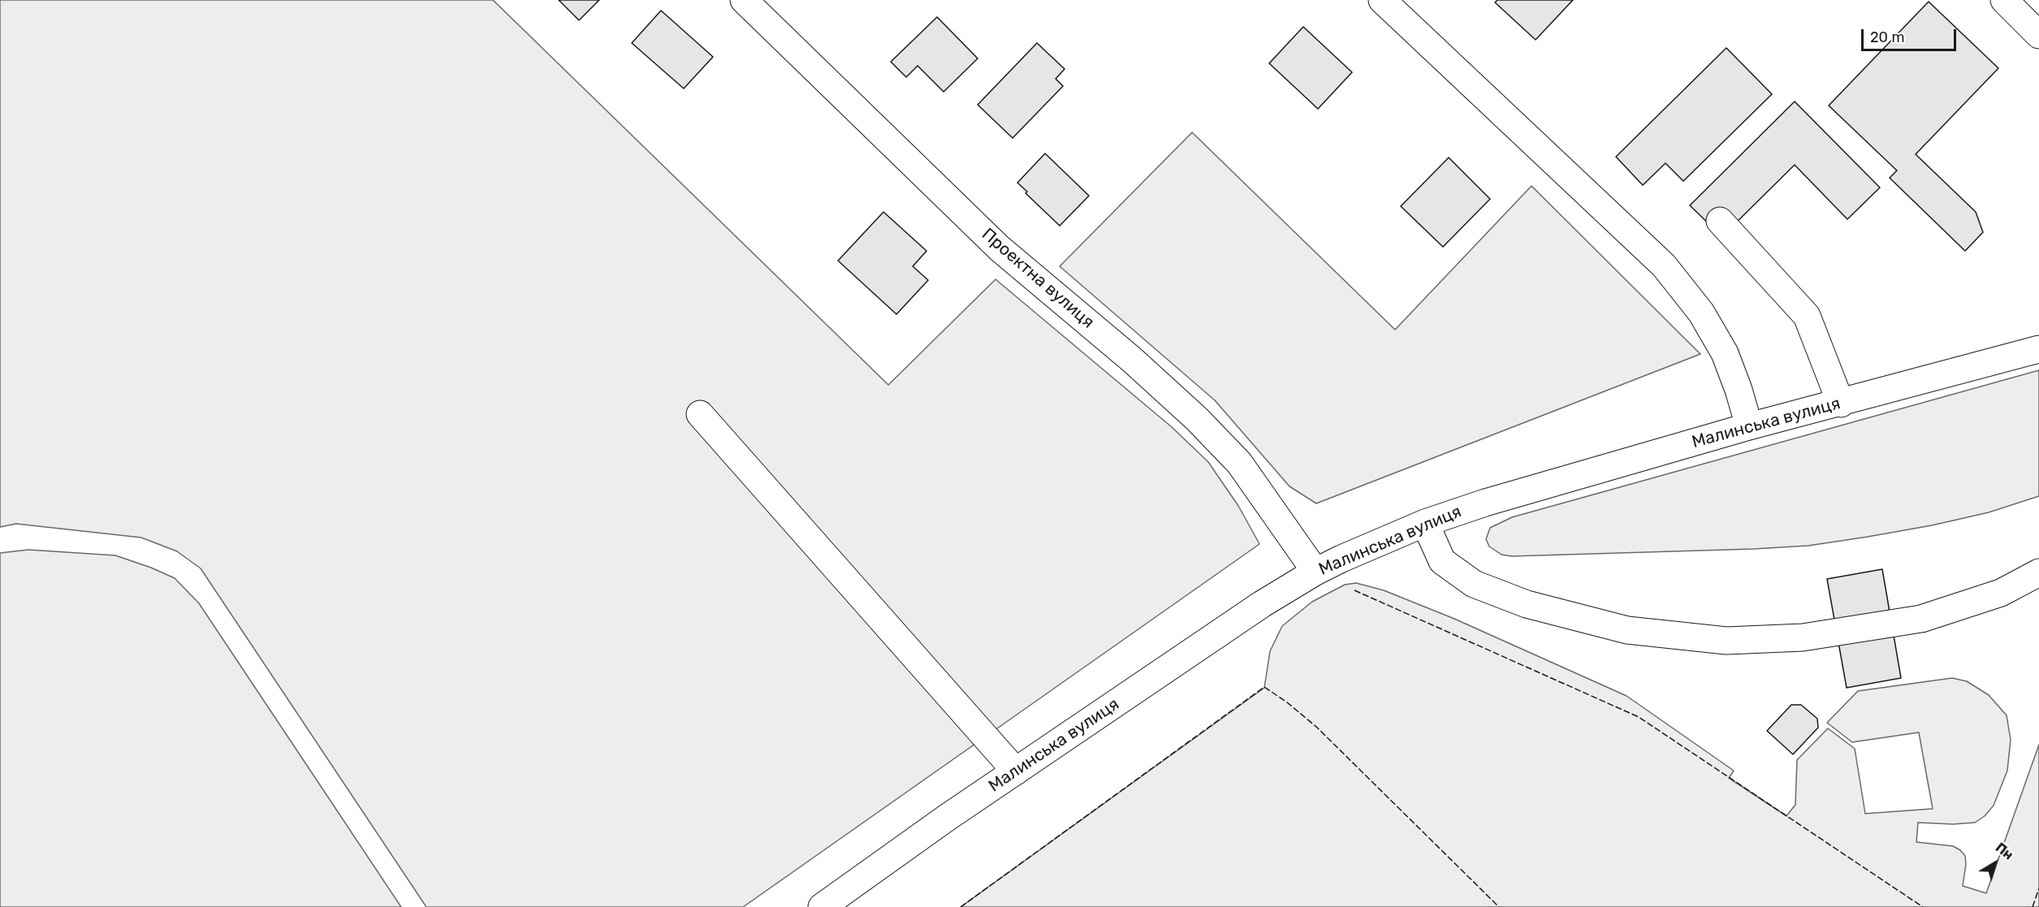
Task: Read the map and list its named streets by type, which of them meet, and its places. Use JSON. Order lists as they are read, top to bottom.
{
  "streets": {
    "street": ["Проектна вулиця", "Малинська вулиця"]
  },
  "crossings": [
    ["Проектна вулиця", "Малинська вулиця"]
  ],
  "scale_bar": "20 m",
  "north": "top right"
}
